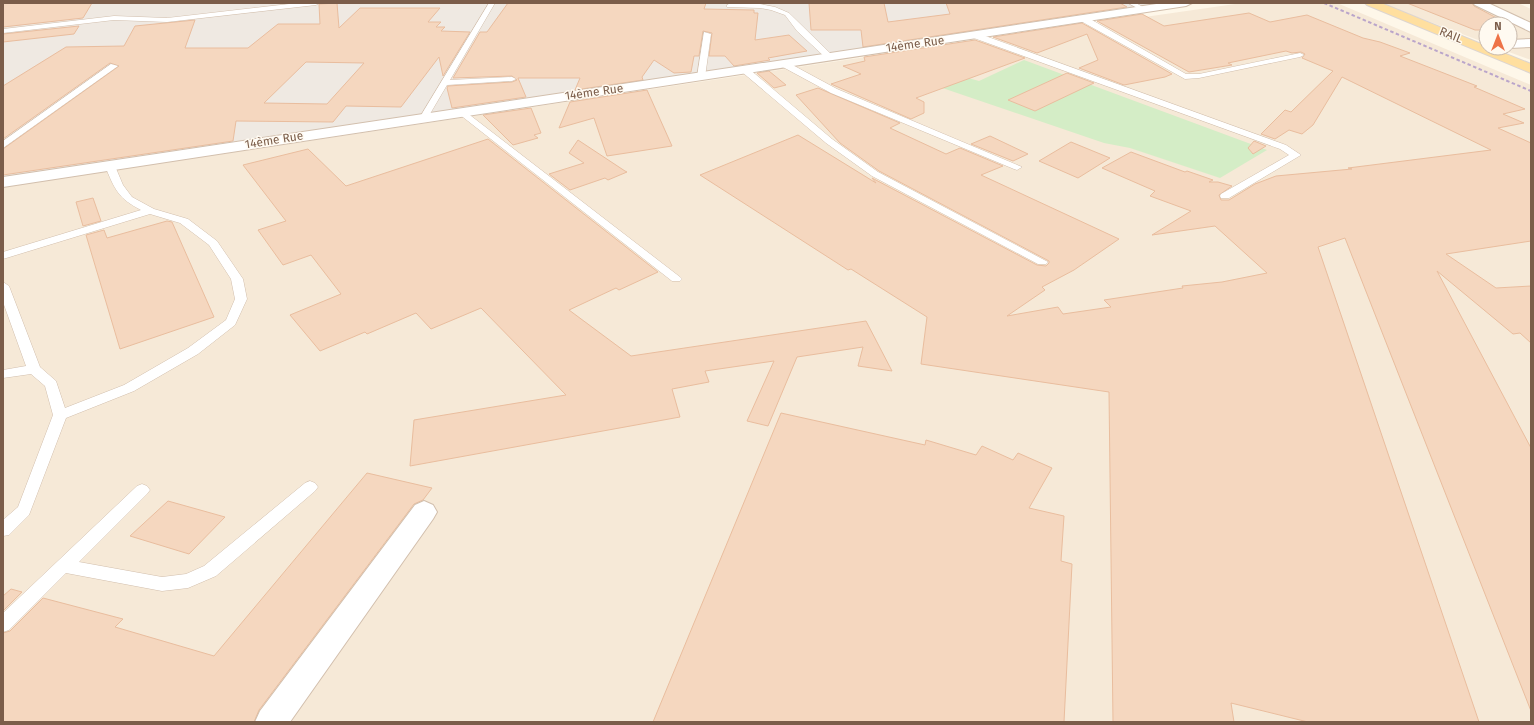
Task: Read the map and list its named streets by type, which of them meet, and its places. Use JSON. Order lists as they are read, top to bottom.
{
  "streets": {
    "main road": ["RAIL"],
    "street": ["14ème Rue"]
  },
  "north": "top"
}
